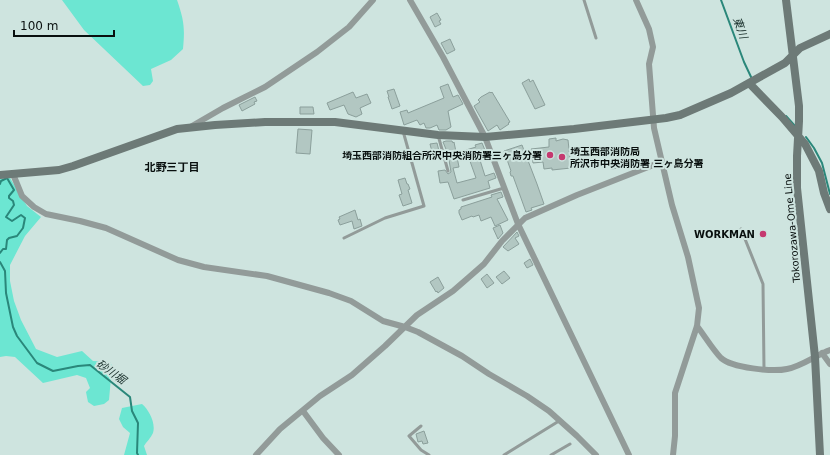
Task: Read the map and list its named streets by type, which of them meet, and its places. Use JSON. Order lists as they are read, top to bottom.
{
  "streets": {
    "street": ["Tokorozawa-Ome Line"]
  },
  "districts": ["北野三丁目"],
  "water": ["東川", "砂川堀"],
  "places": ["埼玉西部消防組合所沢中央消防署三ヶ島分署", "埼玉西部消防局 所沢市中央消防署 三ヶ島分署", "WORKMAN"],
  "scale_bar": "100 m"
}
